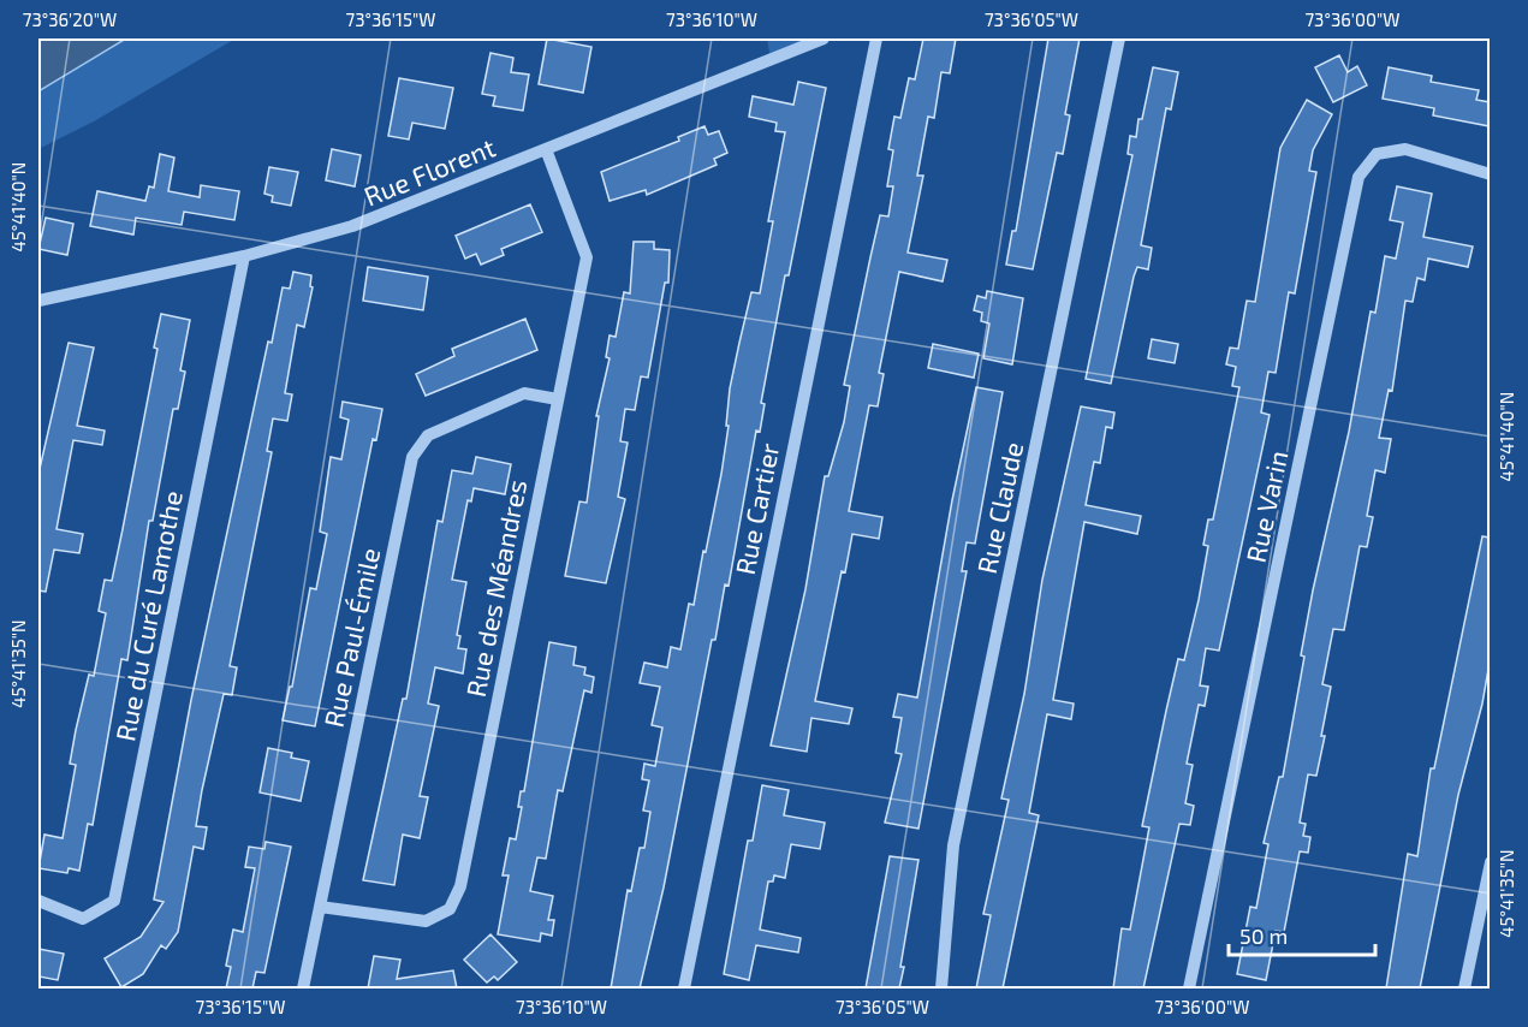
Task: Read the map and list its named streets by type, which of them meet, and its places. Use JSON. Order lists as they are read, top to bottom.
{
  "streets": {
    "street": [
      "Rue Florent",
      "Rue Varin",
      "Rue Claude",
      "Rue Cartier",
      "Rue des Méandres",
      "Rue du Curé Lamothe",
      "Rue Paul-Émile"
    ]
  },
  "crossings": [
    ["Rue Florent", "Rue des Méandres"],
    ["Rue Florent", "Rue du Curé Lamothe"],
    ["Rue des Méandres", "Rue Paul-Émile"]
  ],
  "scale_bar": "50 m",
  "coordinates": [
    "73°36'20\"W",
    "73°36'15\"W",
    "73°36'10\"W",
    "73°36'05\"W",
    "73°36'00\"W",
    "45°41'40\"N",
    "45°41'35\"N"
  ]
}
